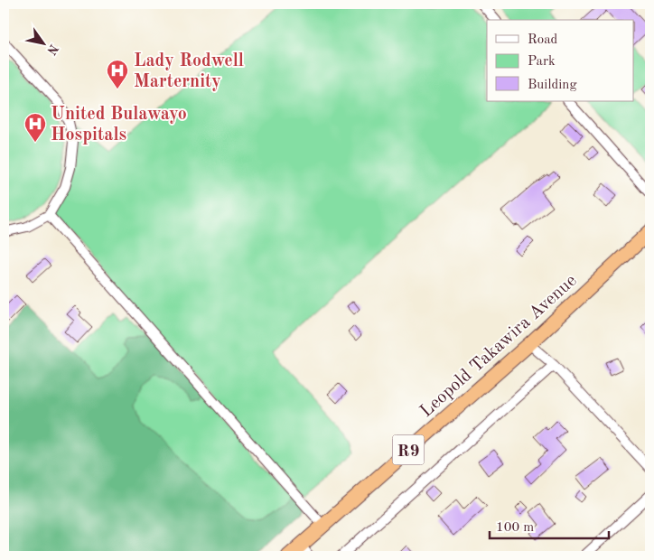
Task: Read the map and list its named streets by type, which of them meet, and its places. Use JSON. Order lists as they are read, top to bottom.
{
  "streets": {
    "highway": ["Leopold Takawira Avenue", "R9"]
  },
  "places": {
    "hospital": ["Lady Rodwell Marternity", "United Bulawayo Hospitals"]
  },
  "legend": ["Road", "Park", "Building"],
  "scale_bar": "100 m",
  "north": "bottom right"
}
